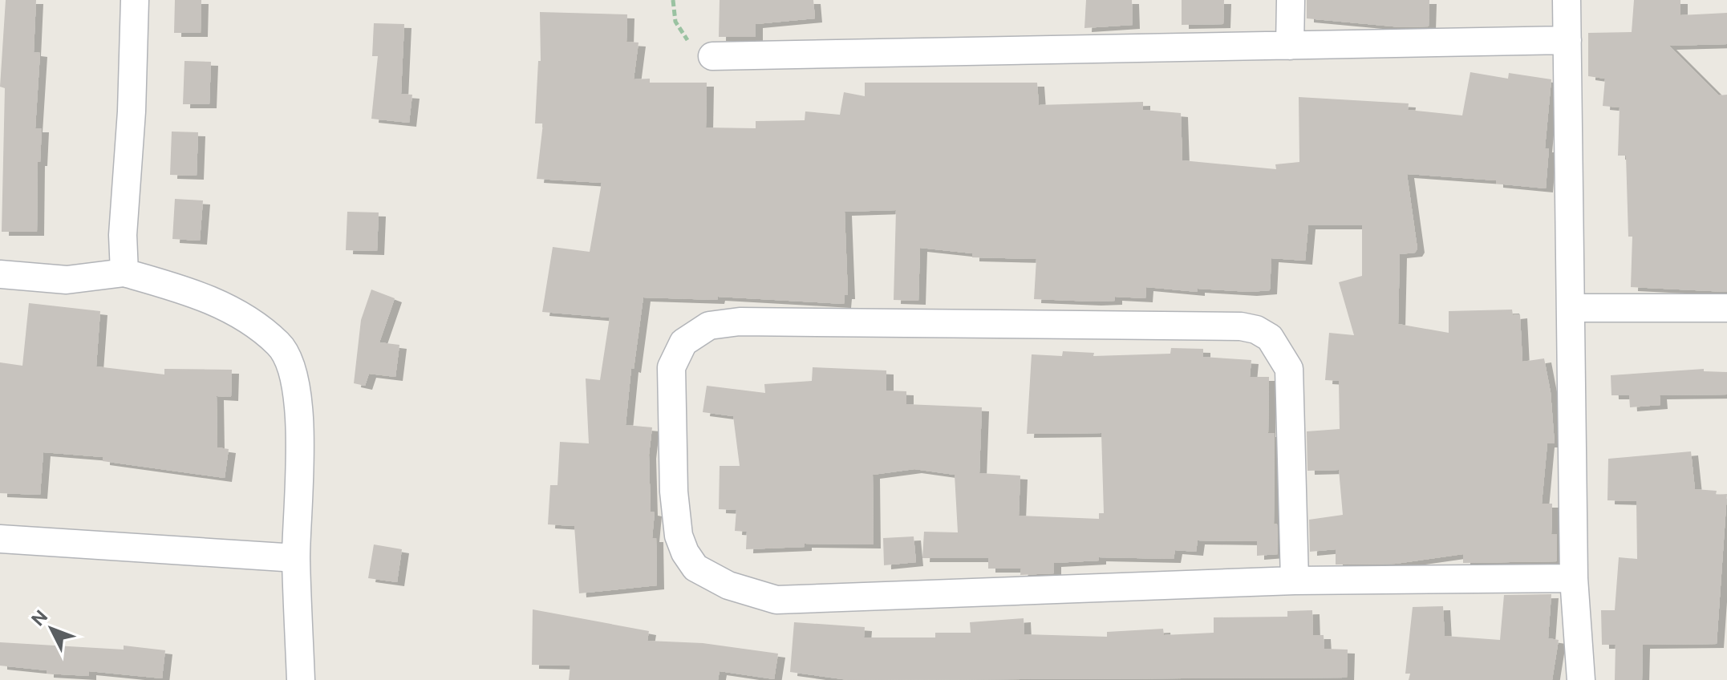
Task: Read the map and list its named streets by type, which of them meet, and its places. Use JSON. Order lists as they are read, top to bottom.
{
  "north": "top left"
}
